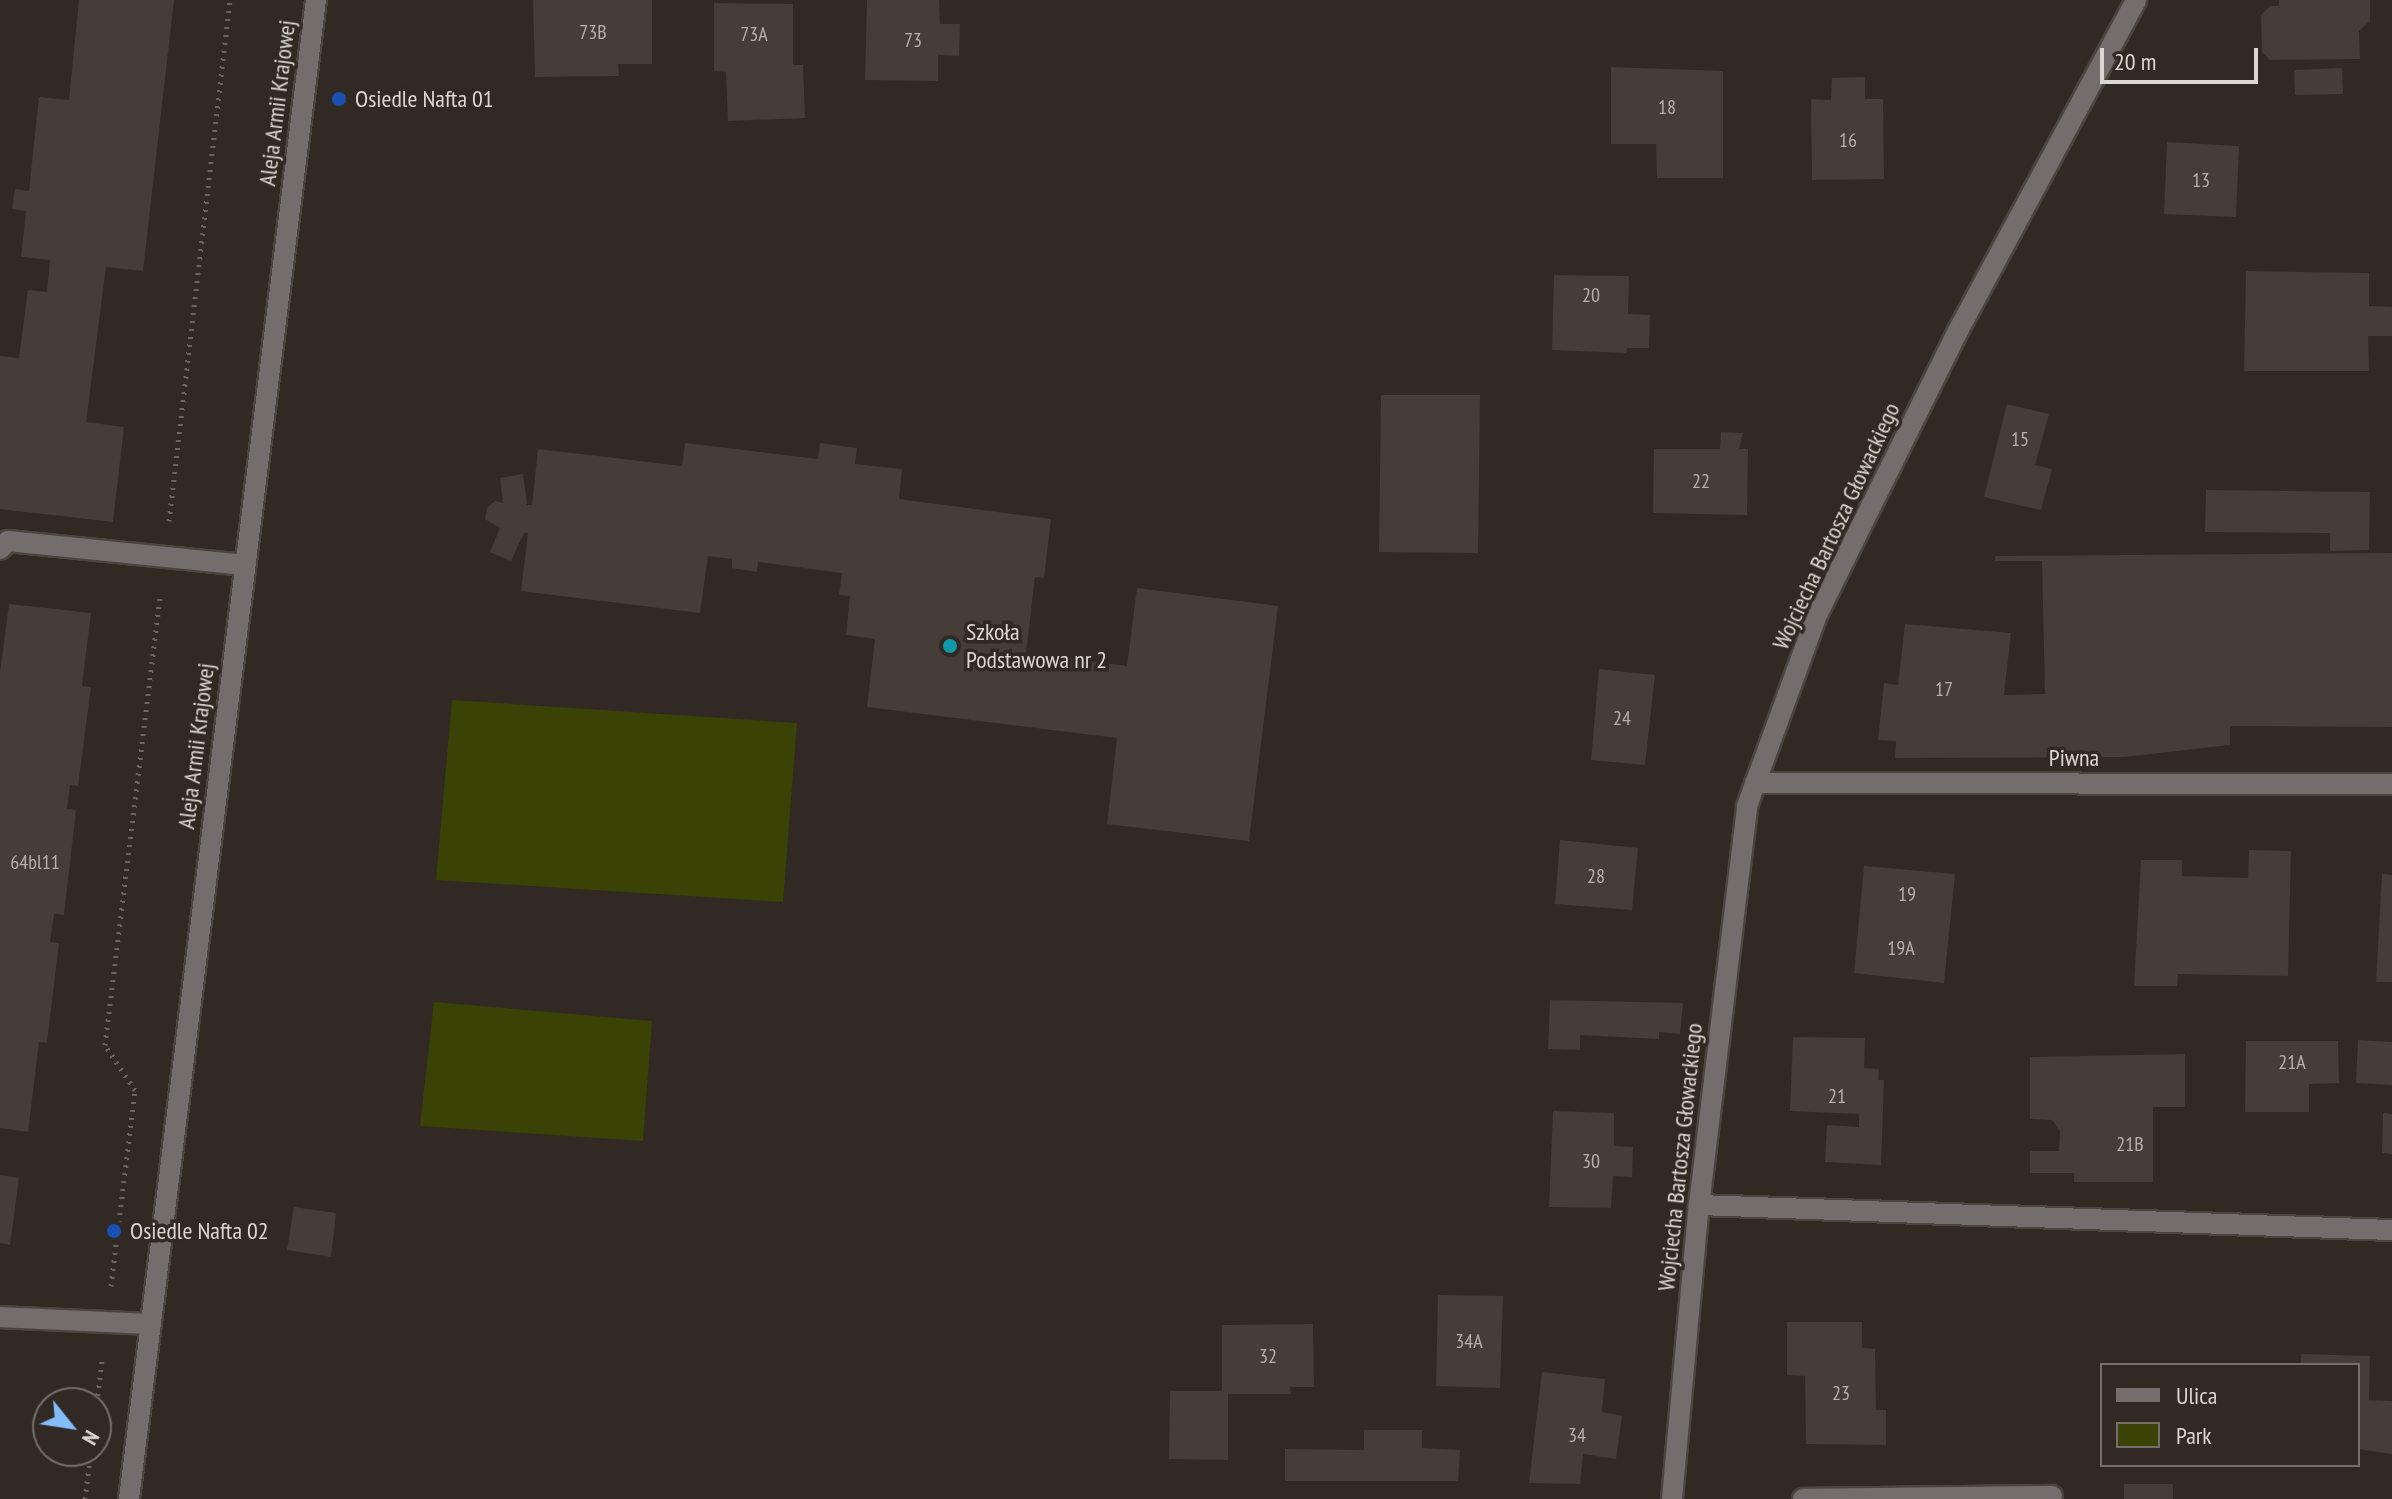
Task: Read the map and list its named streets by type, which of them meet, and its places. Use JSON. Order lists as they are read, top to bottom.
{
  "streets": {
    "street": ["Aleja Armii Krajowej", "Wojciecha Bartosza Głowackiego", "Piwna"]
  },
  "crossings": [
    ["Wojciecha Bartosza Głowackiego", "Piwna"]
  ],
  "places": ["Osiedle Nafta 01", "Szkoła Podstawowa nr 2", "Osiedle Nafta 02"],
  "house_numbers": [
    "73B",
    "73A",
    "73",
    "18",
    "16",
    "13",
    "20",
    "15",
    "22",
    "17",
    "24",
    "64bl11",
    "28",
    "19",
    "19A",
    "21A",
    "21",
    "21B",
    "30",
    "34A",
    "32",
    "23",
    "34"
  ],
  "legend": ["Ulica", "Park"],
  "scale_bar": "20 m",
  "north": "bottom right"
}
